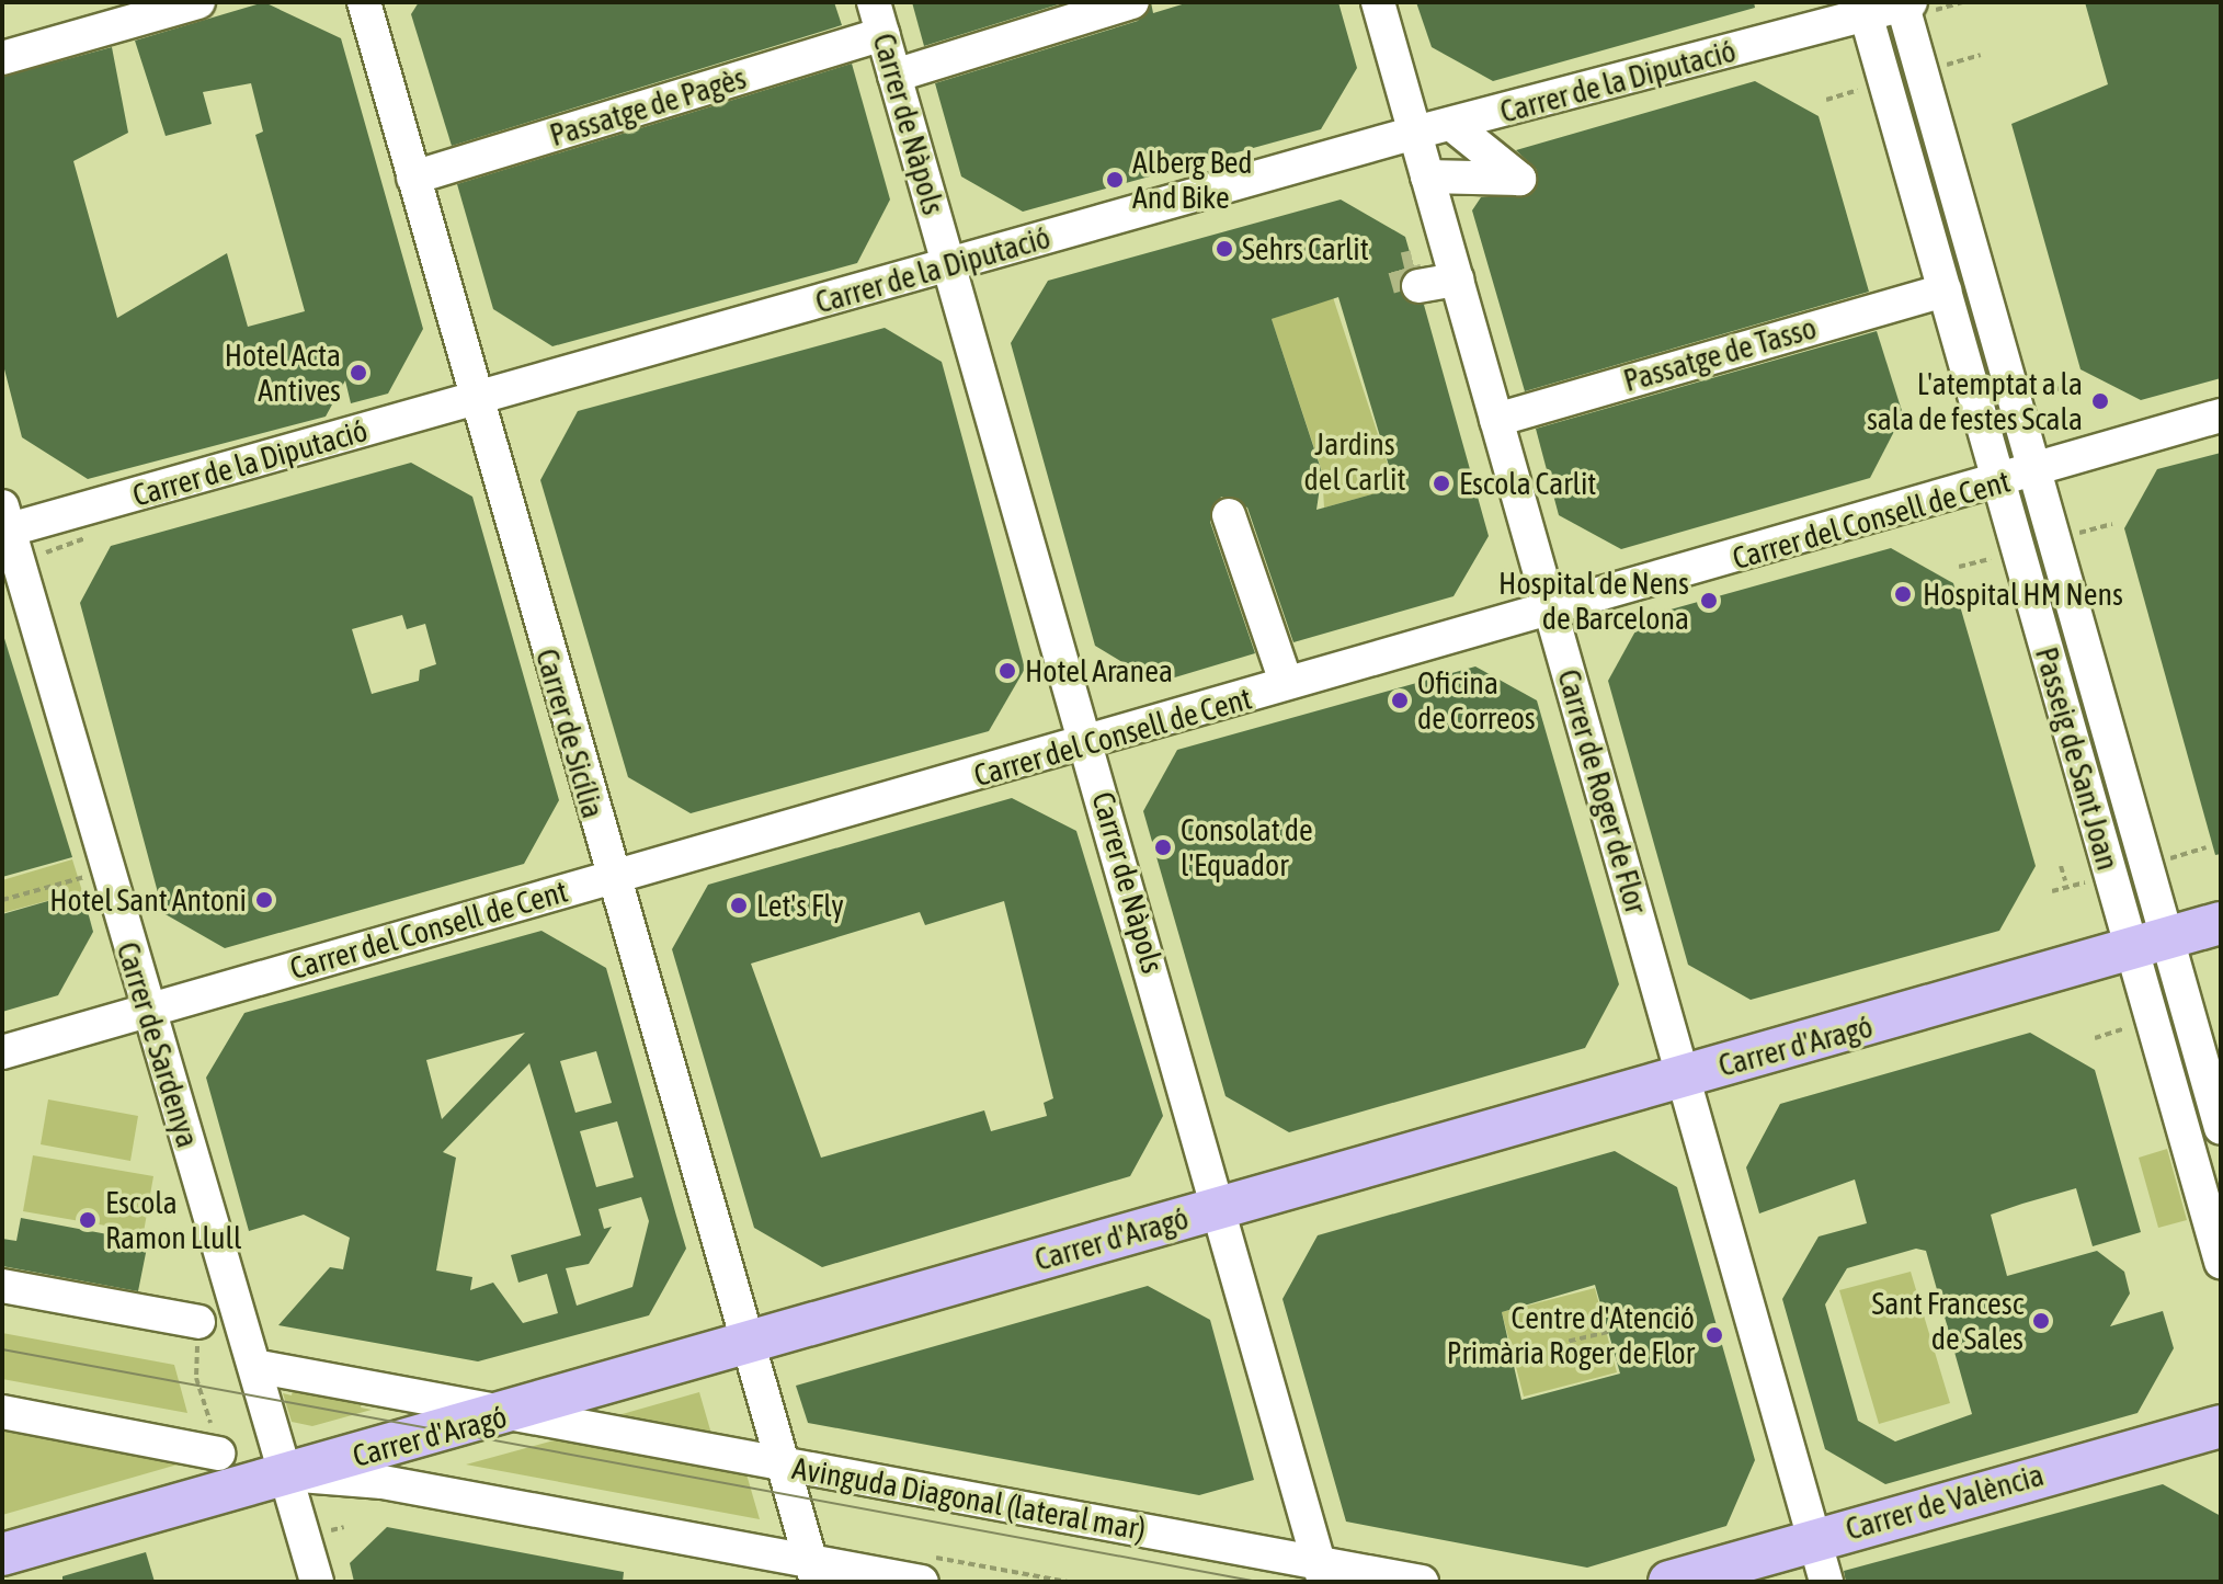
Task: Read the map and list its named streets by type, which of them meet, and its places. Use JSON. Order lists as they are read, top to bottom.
{
  "streets": {
    "main road": ["Carrer d'Aragó", "Carrer de València"],
    "street": [
      "Carrer de la Diputació",
      "Passatge de Pagès",
      "Carrer de Nàpols",
      "Passatge de Tasso",
      "Carrer del Consell de Cent",
      "Carrer de Sicília",
      "Passeig de Sant Joan",
      "Carrer de Roger de Flor",
      "Carrer de Sardenya",
      "Avinguda Diagonal (lateral mar)"
    ]
  },
  "crossings": [
    ["Carrer de la Diputació", "Carrer de Nàpols"],
    ["Carrer de la Diputació", "Carrer de Sicília"],
    ["Carrer de la Diputació", "Passeig de Sant Joan"],
    ["Carrer de la Diputació", "Carrer de Roger de Flor"],
    ["Carrer de la Diputació", "Carrer de Sardenya"],
    ["Passatge de Pagès", "Carrer de Nàpols"],
    ["Passatge de Pagès", "Carrer de Sicília"],
    ["Carrer de Nàpols", "Carrer del Consell de Cent"],
    ["Carrer de Nàpols", "Carrer d'Aragó"],
    ["Carrer de Nàpols", "Avinguda Diagonal (lateral mar)"],
    ["Passatge de Tasso", "Passeig de Sant Joan"],
    ["Passatge de Tasso", "Carrer de Roger de Flor"],
    ["Carrer del Consell de Cent", "Carrer de Sicília"],
    ["Carrer del Consell de Cent", "Passeig de Sant Joan"],
    ["Carrer del Consell de Cent", "Carrer de Roger de Flor"],
    ["Carrer del Consell de Cent", "Carrer de Sardenya"],
    ["Carrer de Sicília", "Carrer d'Aragó"],
    ["Carrer de Sicília", "Avinguda Diagonal (lateral mar)"],
    ["Passeig de Sant Joan", "Carrer d'Aragó"],
    ["Carrer de Roger de Flor", "Carrer d'Aragó"],
    ["Carrer de Roger de Flor", "Carrer de València"],
    ["Carrer de Sardenya", "Carrer d'Aragó"],
    ["Carrer de Sardenya", "Avinguda Diagonal (lateral mar)"],
    ["Carrer d'Aragó", "Avinguda Diagonal (lateral mar)"]
  ],
  "parks": ["Jardins del Carlit"],
  "places": [
    "Alberg Bed And Bike",
    "Sehrs Carlit",
    "Hotel Acta Antives",
    "L'atemptat a la sala de festes Scala",
    "Escola Carlit",
    "Hospital HM Nens",
    "Hospital de Nens de Barcelona",
    "Hotel Aranea",
    "Oficina de Correos",
    "Consolat de l'Equador",
    "Hotel Sant Antoni",
    "Let's Fly",
    "Escola Ramon Llull",
    "Sant Francesc de Sales",
    "Centre d'Atenció Primària Roger de Flor"
  ]
}
